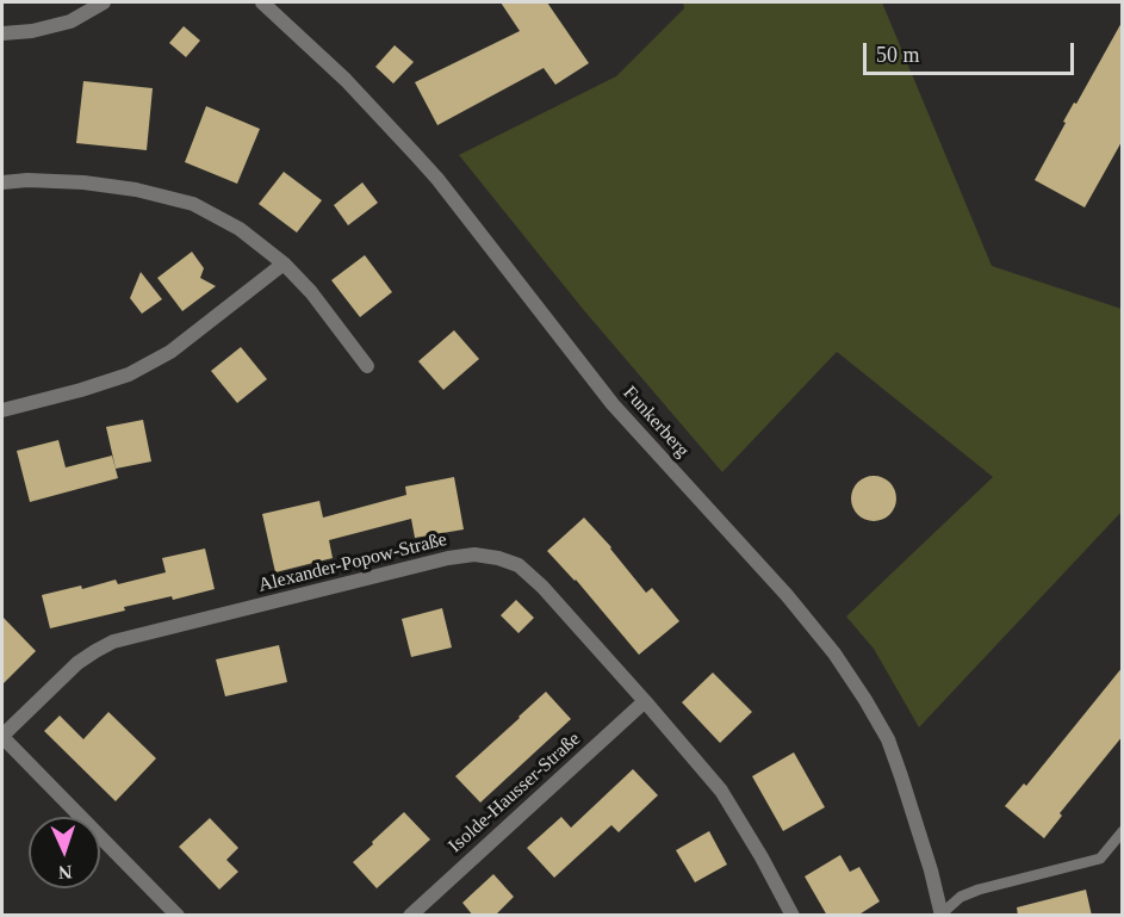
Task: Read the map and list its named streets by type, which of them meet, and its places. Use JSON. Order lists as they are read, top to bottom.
{
  "streets": {
    "street": ["Funkerberg", "Alexander-Popow-Straße", "Isolde-Hausser-Straße"]
  },
  "crossings": [
    ["Alexander-Popow-Straße", "Isolde-Hausser-Straße"]
  ],
  "scale_bar": "50 m",
  "north": "bottom"
}
